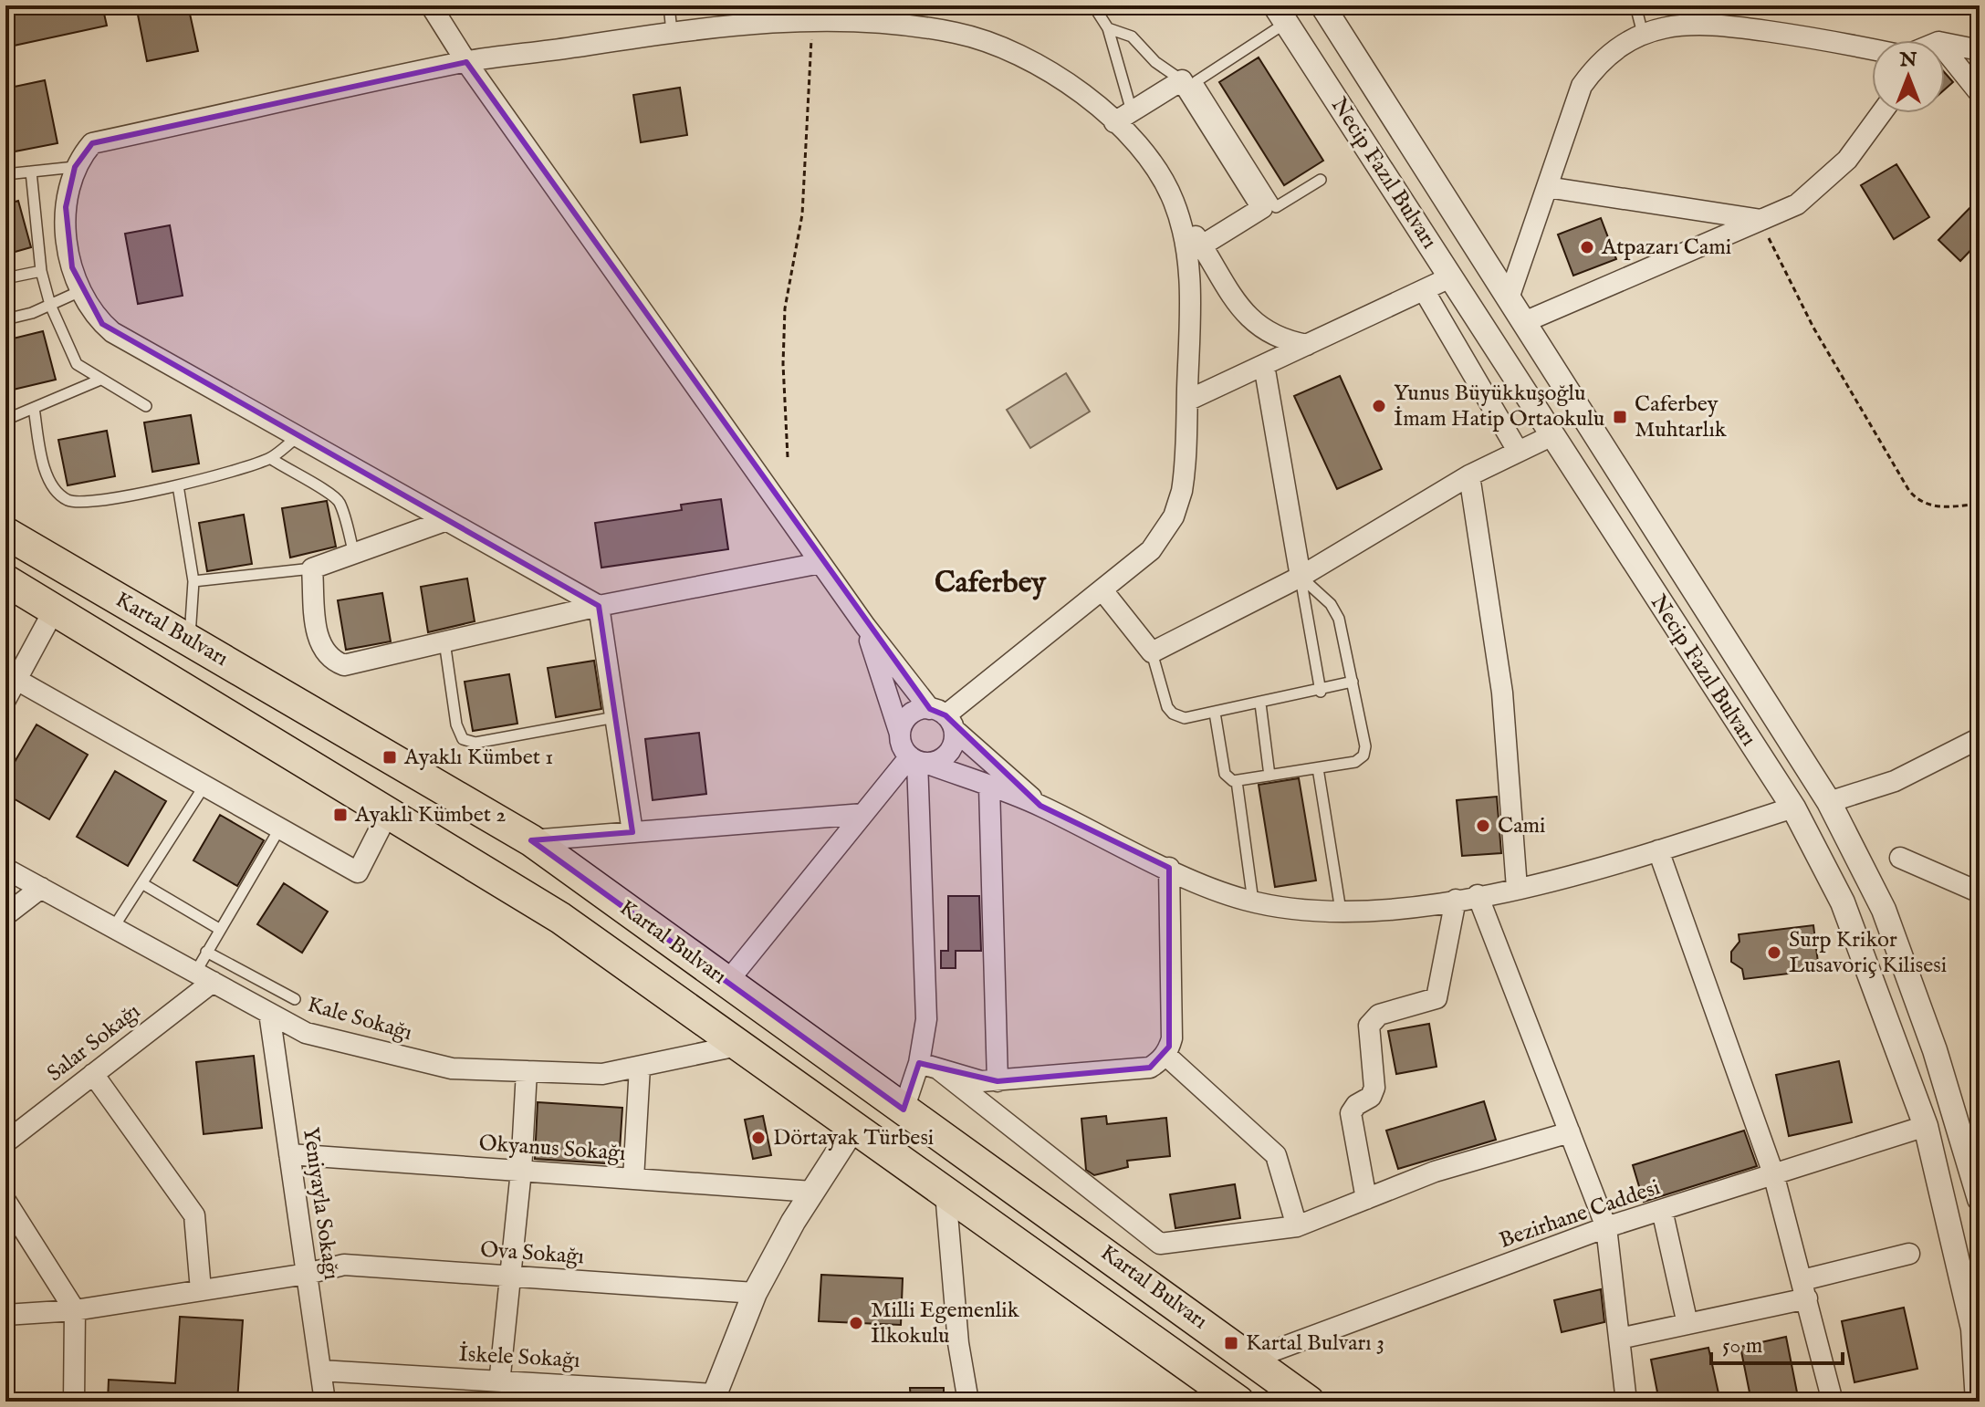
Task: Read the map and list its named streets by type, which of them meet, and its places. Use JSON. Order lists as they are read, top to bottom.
{
  "streets": {
    "main road": ["Kartal Bulvarı"],
    "street": [
      "Necip Fazıl Bulvarı",
      "Kale Sokağı",
      "Salar Sokağı",
      "Okyanus Sokağı",
      "Yeniyayla Sokağı",
      "Bezirhane Caddesi",
      "Ova Sokağı",
      "İskele Sokağı"
    ]
  },
  "crossings": [
    ["Necip Fazıl Bulvarı", "Bezirhane Caddesi"],
    ["Kartal Bulvarı", "Kale Sokağı"],
    ["Kartal Bulvarı", "Bezirhane Caddesi"],
    ["Kale Sokağı", "Salar Sokağı"],
    ["Kale Sokağı", "Yeniyayla Sokağı"],
    ["Okyanus Sokağı", "Yeniyayla Sokağı"],
    ["Yeniyayla Sokağı", "Ova Sokağı"],
    ["Yeniyayla Sokağı", "İskele Sokağı"]
  ],
  "districts": ["Caferbey"],
  "places": {
    "other": [
      "Atpazarı Cami",
      "Yunus Büyükkuşoğlu İmam Hatip Ortaokulu",
      "Cami",
      "Surp Krikor Lusavoriç Kilisesi",
      "Dörtayak Türbesi",
      "Milli Egemenlik İlkokulu"
    ],
    "transit": [
      "Caferbey Muhtarlık",
      "Ayaklı Kümbet 1",
      "Ayaklı Kümbet 2",
      "Kartal Bulvarı 3"
    ]
  },
  "scale_bar": "50 m",
  "north": "top"
}
